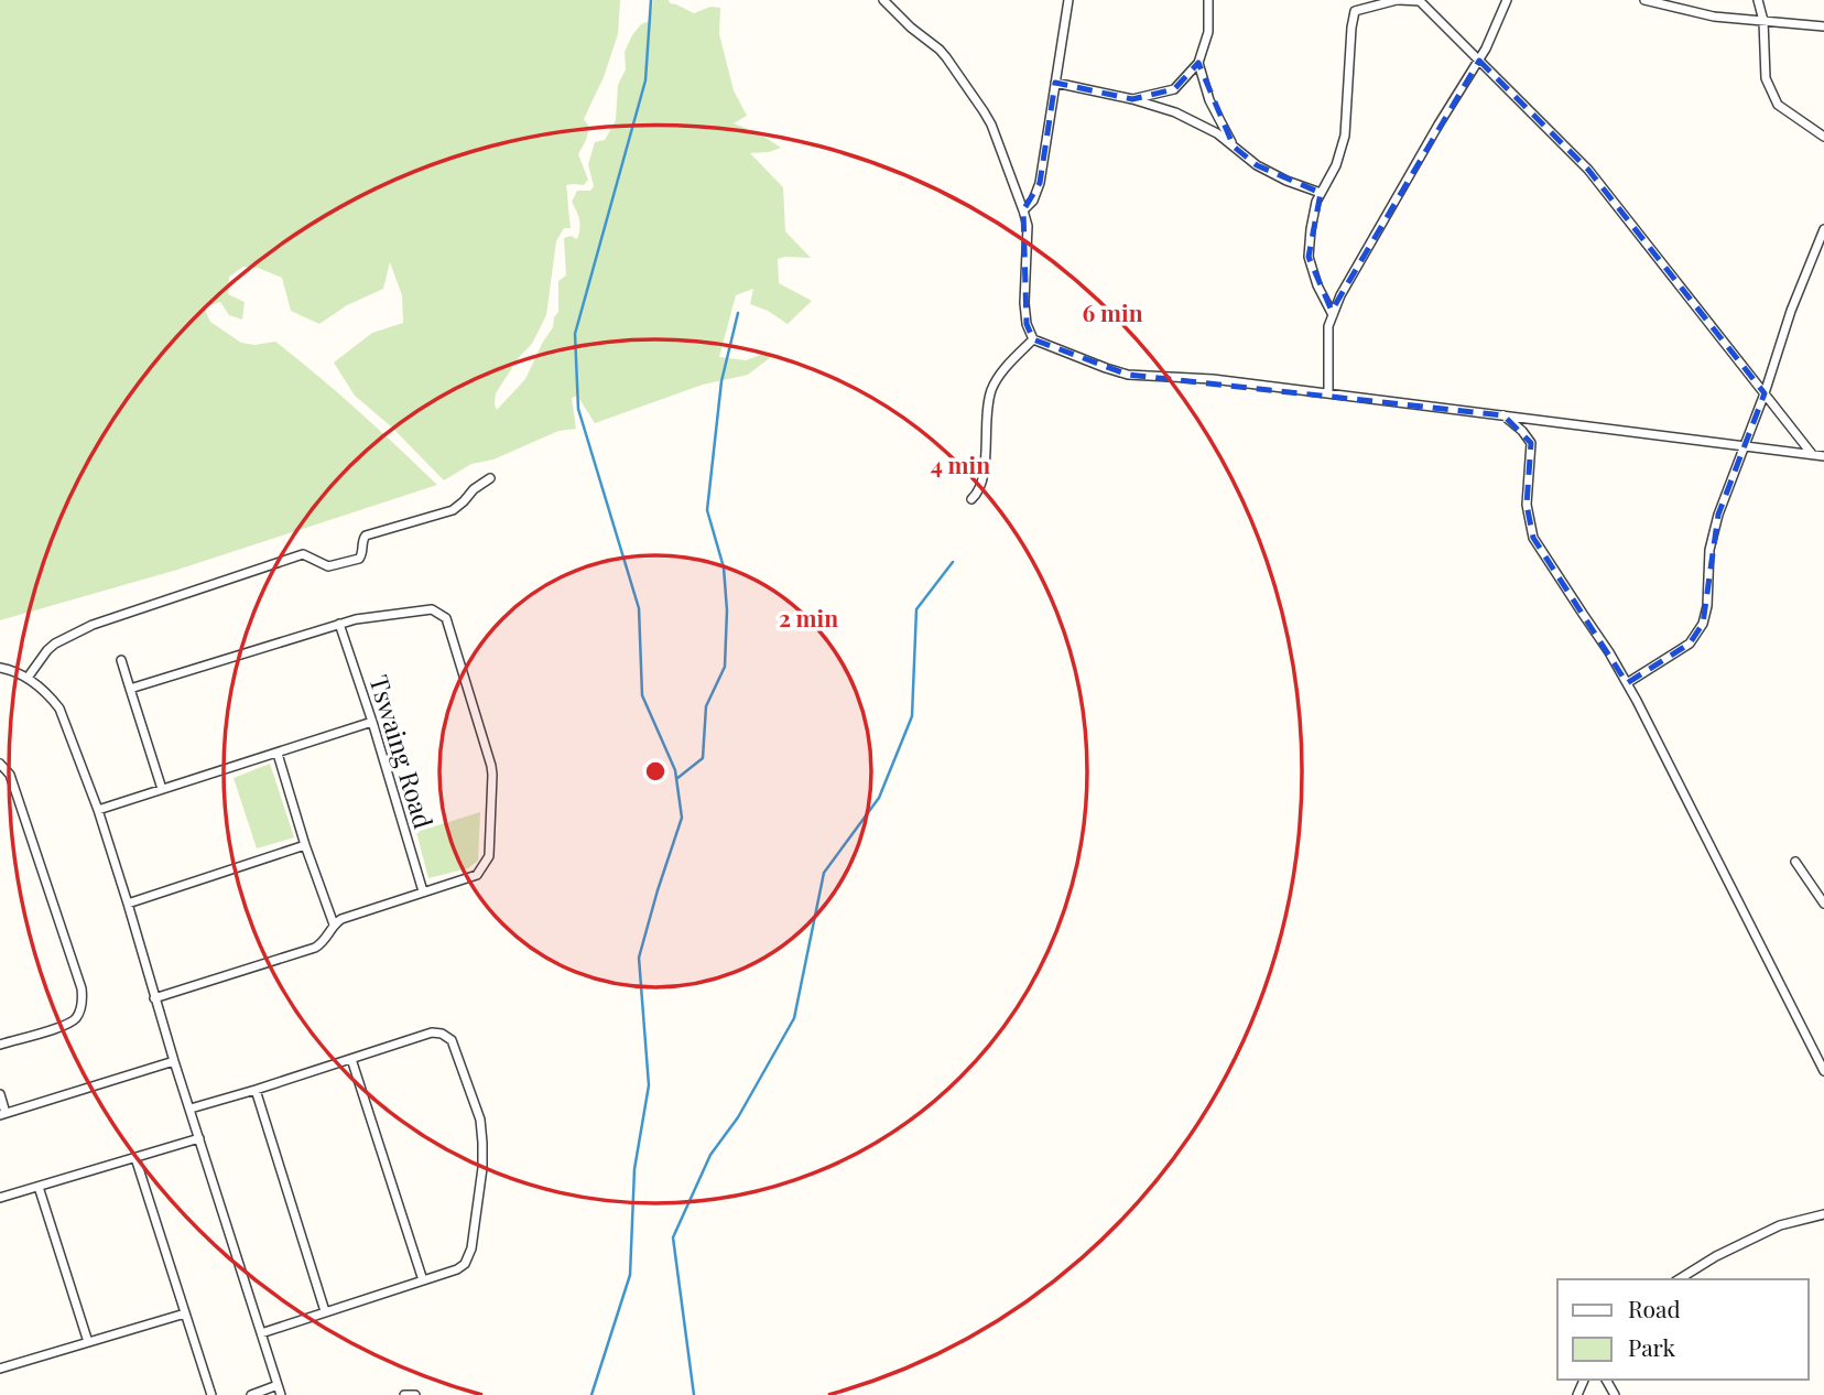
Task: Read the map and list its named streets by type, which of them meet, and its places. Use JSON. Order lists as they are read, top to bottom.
{
  "streets": {
    "street": ["Tswaing Road"]
  },
  "legend": ["Road", "Park"],
  "rings": ["6 min", "4 min", "2 min"]
}
